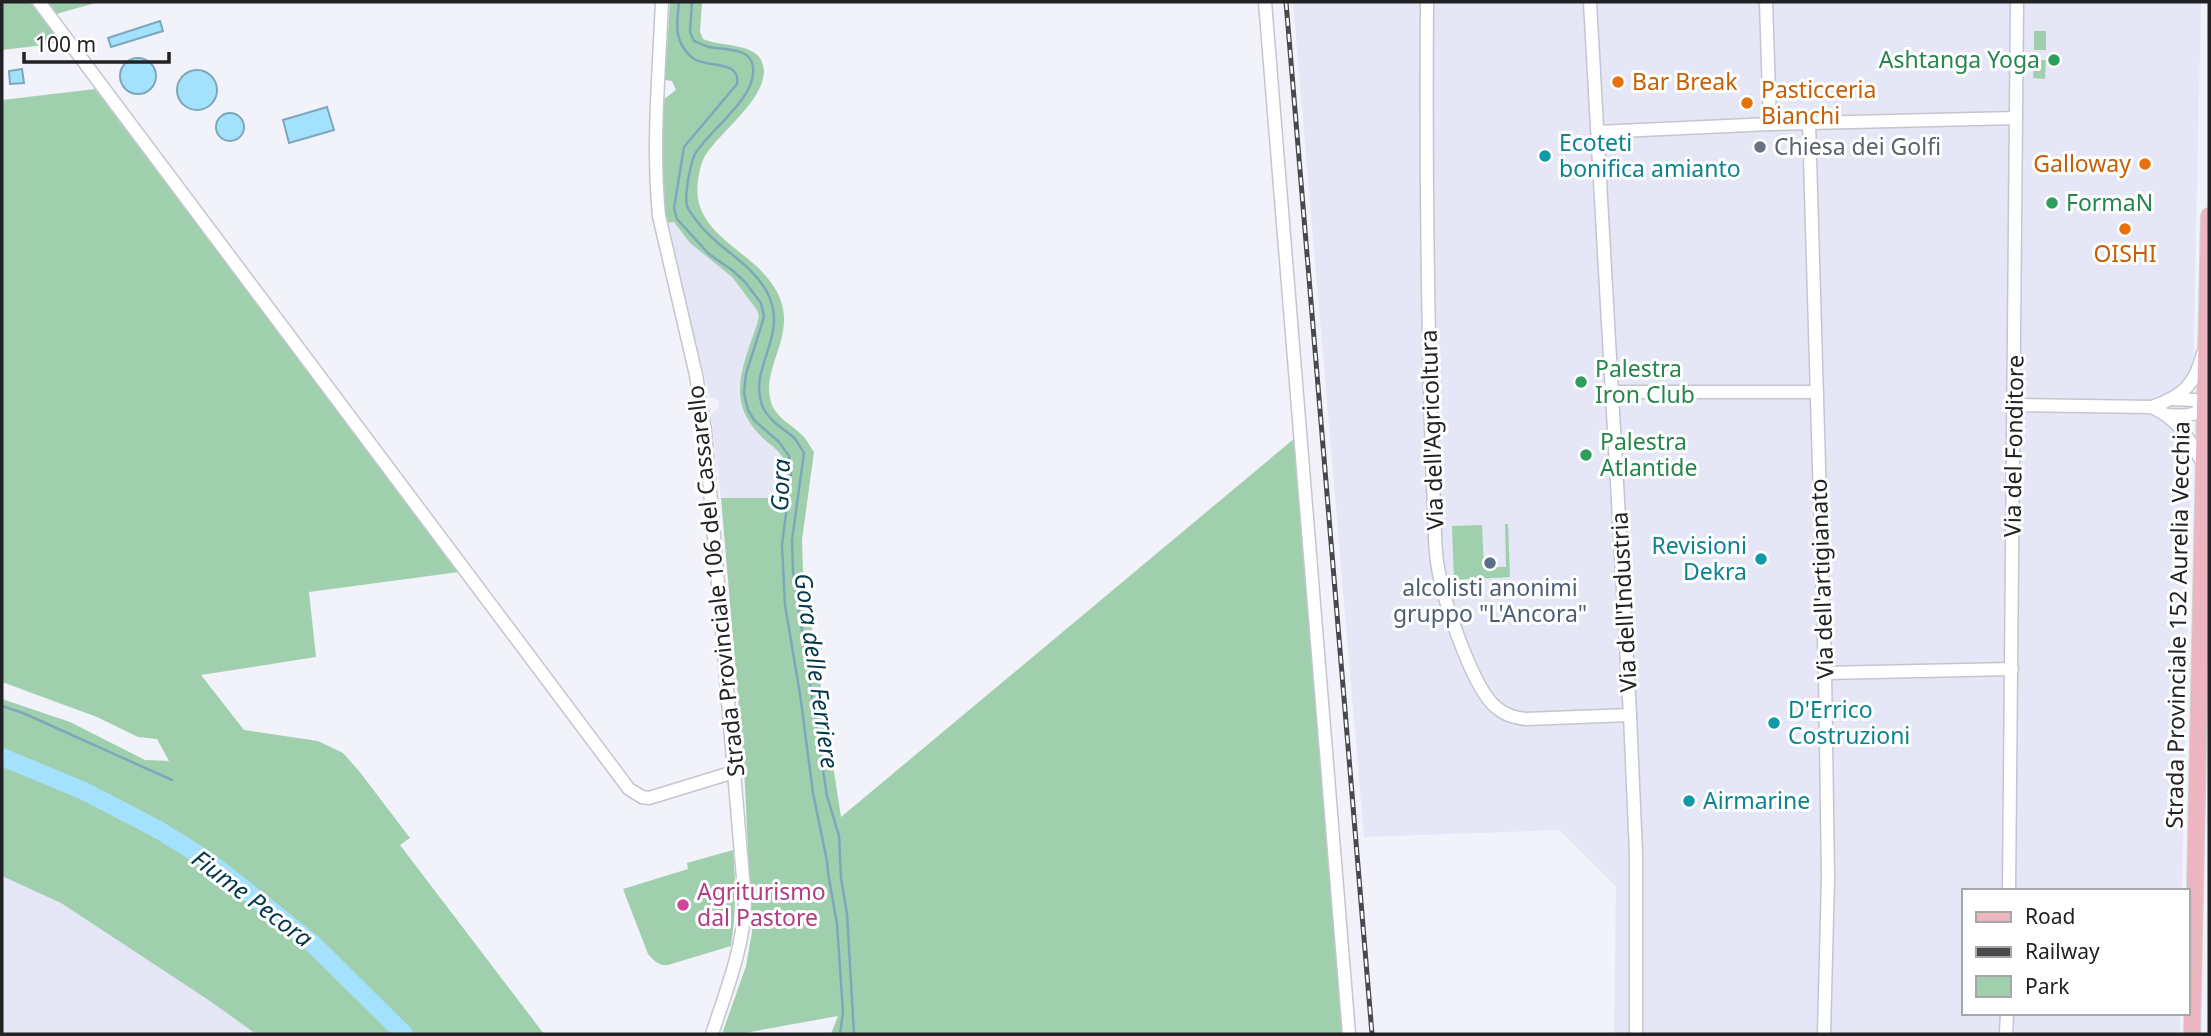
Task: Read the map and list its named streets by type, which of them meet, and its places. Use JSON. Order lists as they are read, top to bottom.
{
  "streets": {
    "main road": ["Strada Provinciale 152 Aurelia Vecchia"],
    "street": [
      "Via dell'Agricoltura",
      "Via del Fonditore",
      "Via dell'artigianato",
      "Strada Provinciale 106 del Cassarello",
      "Via dell'Industria"
    ]
  },
  "crossings": [
    ["Via dell'Agricoltura", "Via dell'Industria"]
  ],
  "water": ["Gora", "Gora delle Ferriere", "Fiume Pecora"],
  "places": [
    "Ashtanga Yoga",
    "Bar Break",
    "Pasticceria Bianchi",
    "Chiesa dei Golfi",
    "Ecoteti bonifica amianto",
    "Galloway",
    "FormaN",
    "OISHI",
    "Palestra Iron Club",
    "Palestra Atlantide",
    "Revisioni Dekra",
    "alcolisti anonimi gruppo \"L'Ancora\"",
    "D'Errico Costruzioni",
    "Airmarine",
    "Agriturismo dal Pastore"
  ],
  "legend": ["Road", "Railway", "Park"],
  "scale_bar": "100 m"
}
